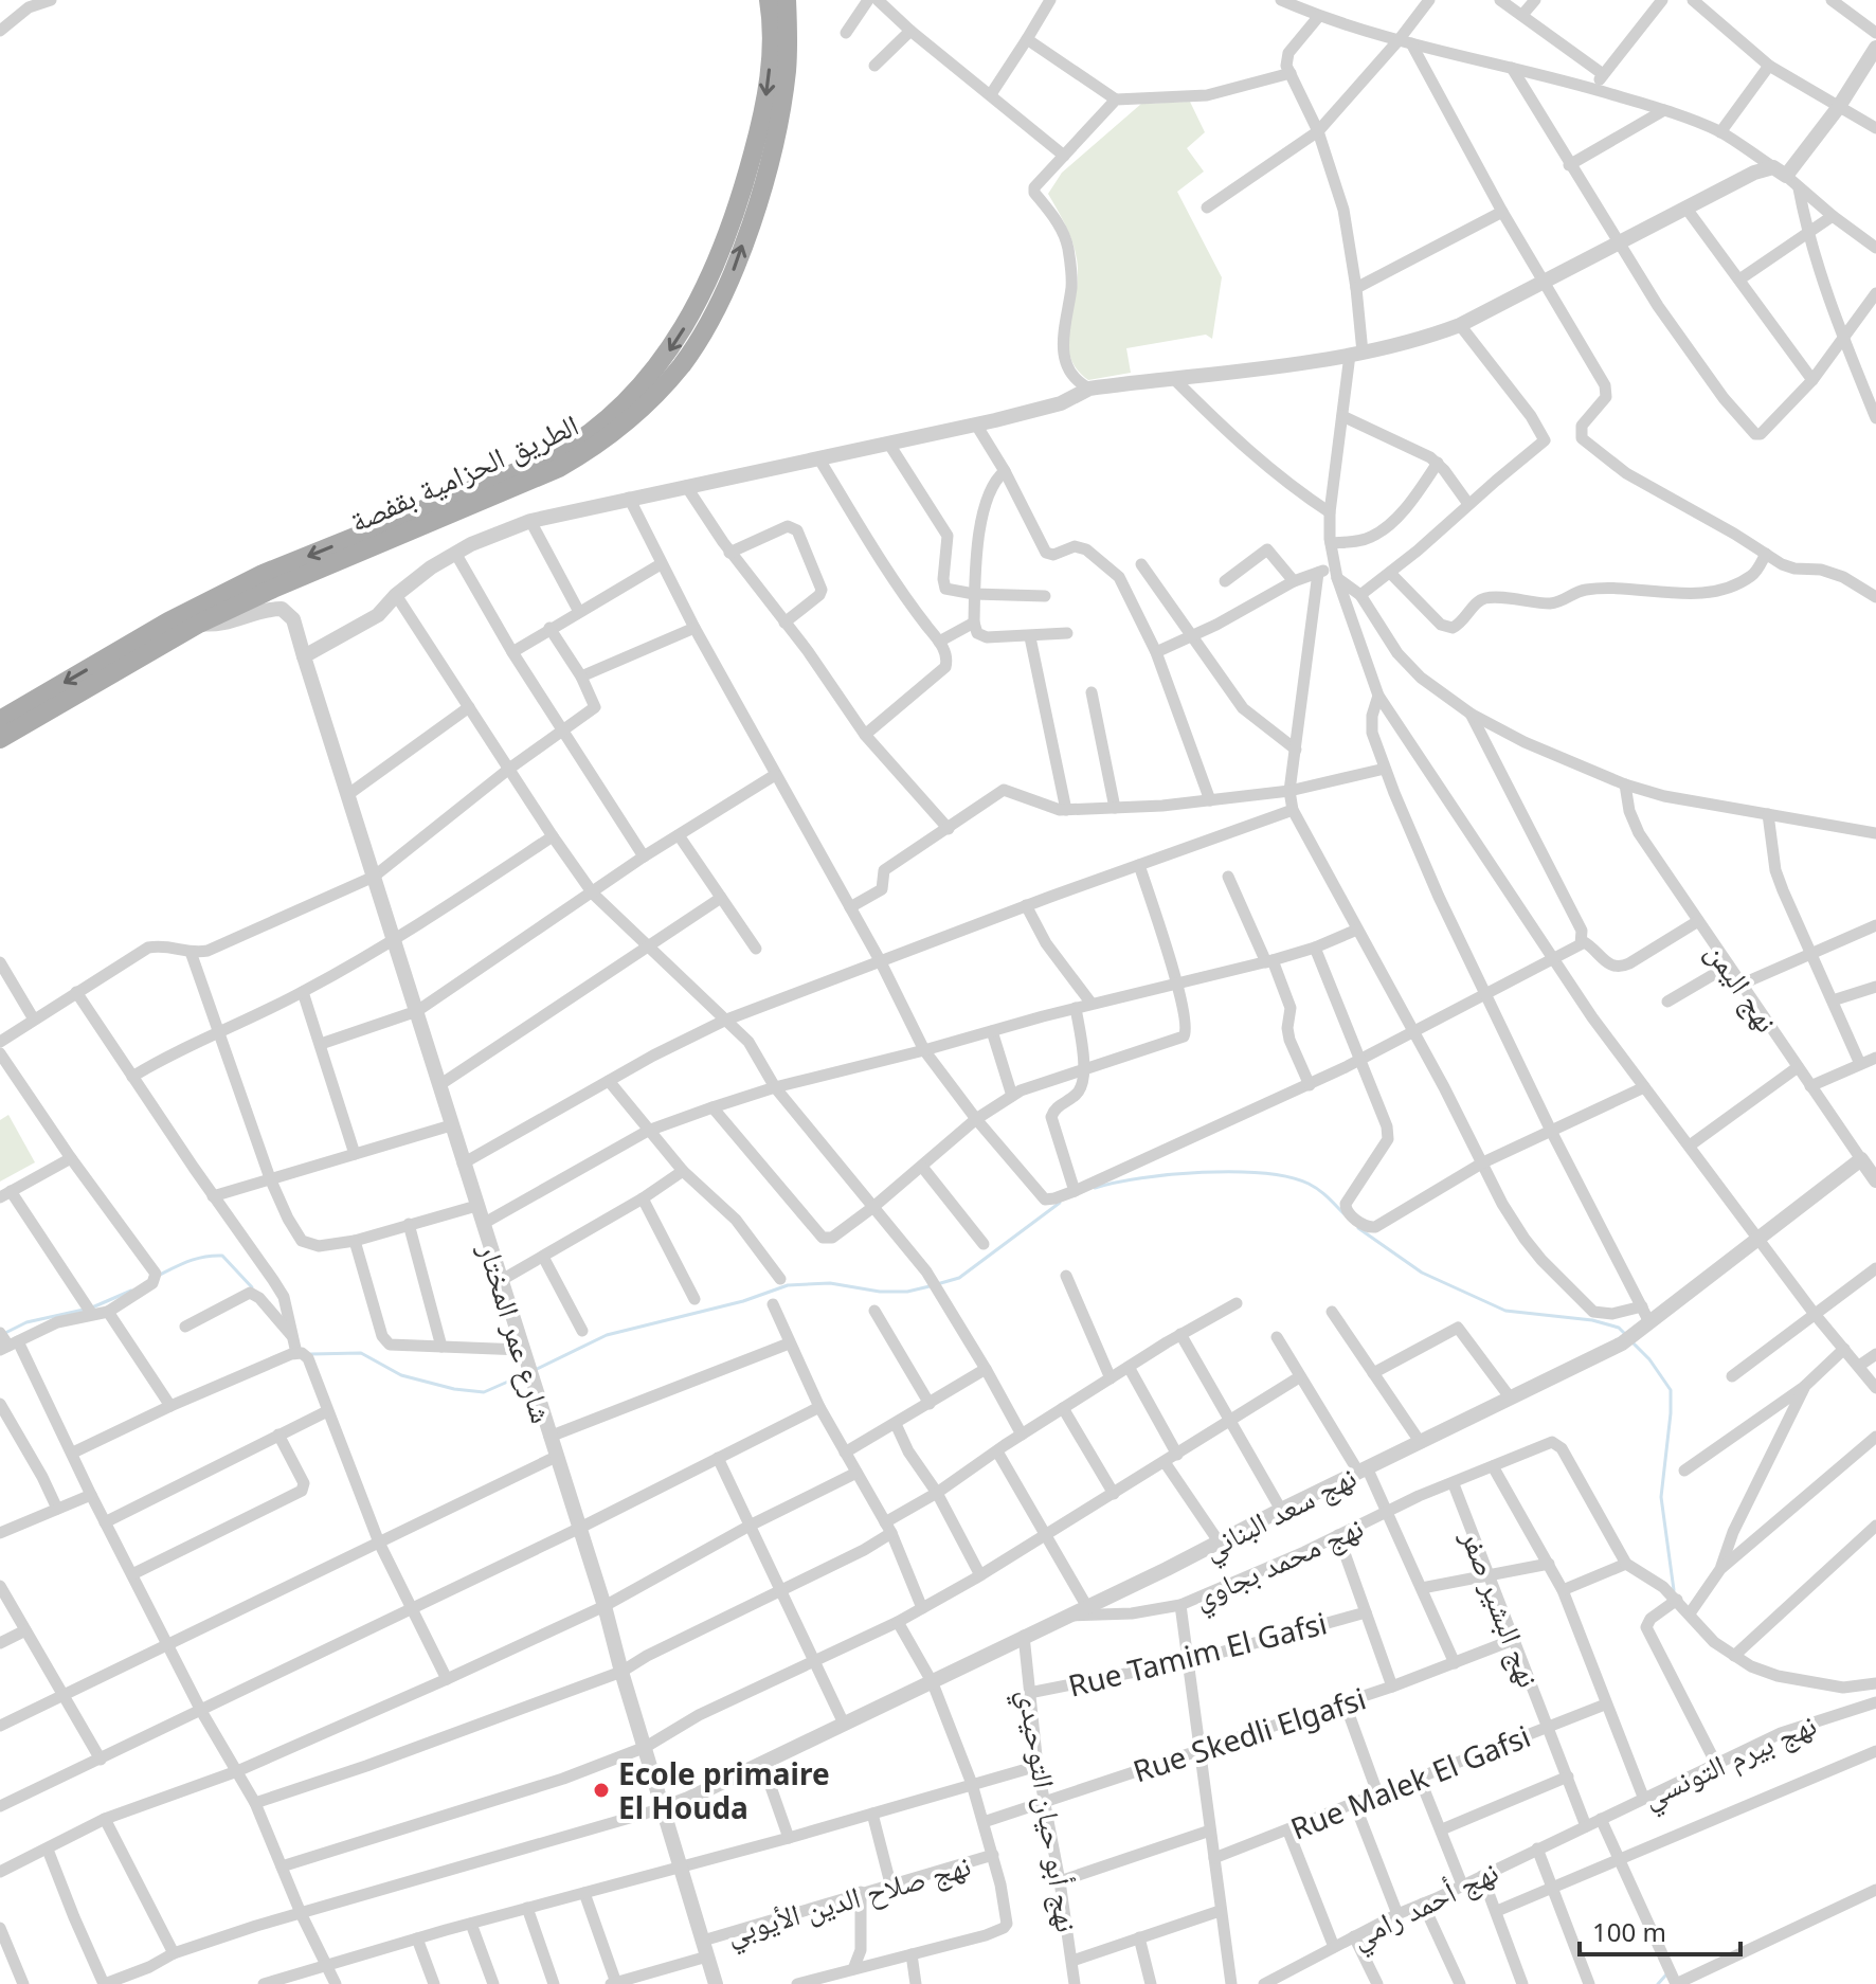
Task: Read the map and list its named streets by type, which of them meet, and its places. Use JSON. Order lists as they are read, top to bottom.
{
  "streets": {
    "main road": ["الطريق الحزامية بقفصة"],
    "street": [
      "نهج اليمن",
      "شارع عمر المختار",
      "نهج سعد البناني",
      "نهج محمد بجاوي",
      "نهج البشير صفر",
      "Rue Tamim El Gafsi",
      "Rue Skedli Elgafsi",
      "نهج بيرم التونسي",
      "Rue Malek El Gafsi",
      "نهج أبو حيان التوحيدي",
      "نهج صلاح الدين الأيوبي",
      "نهج أحمد رامي"
    ]
  },
  "crossings": [
    ["الطريق الحزامية بقفصة", "شارع عمر المختار"],
    ["نهج اليمن", "نهج سعد البناني"],
    ["شارع عمر المختار", "نهج سعد البناني"],
    ["شارع عمر المختار", "نهج صلاح الدين الأيوبي"],
    ["نهج سعد البناني", "نهج محمد بجاوي"],
    ["نهج سعد البناني", "نهج أبو حيان التوحيدي"],
    ["نهج محمد بجاوي", "نهج البشير صفر"],
    ["نهج البشير صفر", "Rue Skedli Elgafsi"],
    ["نهج البشير صفر", "نهج بيرم التونسي"],
    ["نهج البشير صفر", "Rue Malek El Gafsi"],
    ["نهج البشير صفر", "نهج أحمد رامي"],
    ["Rue Tamim El Gafsi", "نهج أبو حيان التوحيدي"],
    ["Rue Skedli Elgafsi", "نهج أبو حيان التوحيدي"],
    ["نهج بيرم التونسي", "نهج أحمد رامي"]
  ],
  "places": ["Ecole primaire El Houda"],
  "scale_bar": "100 m"
}
